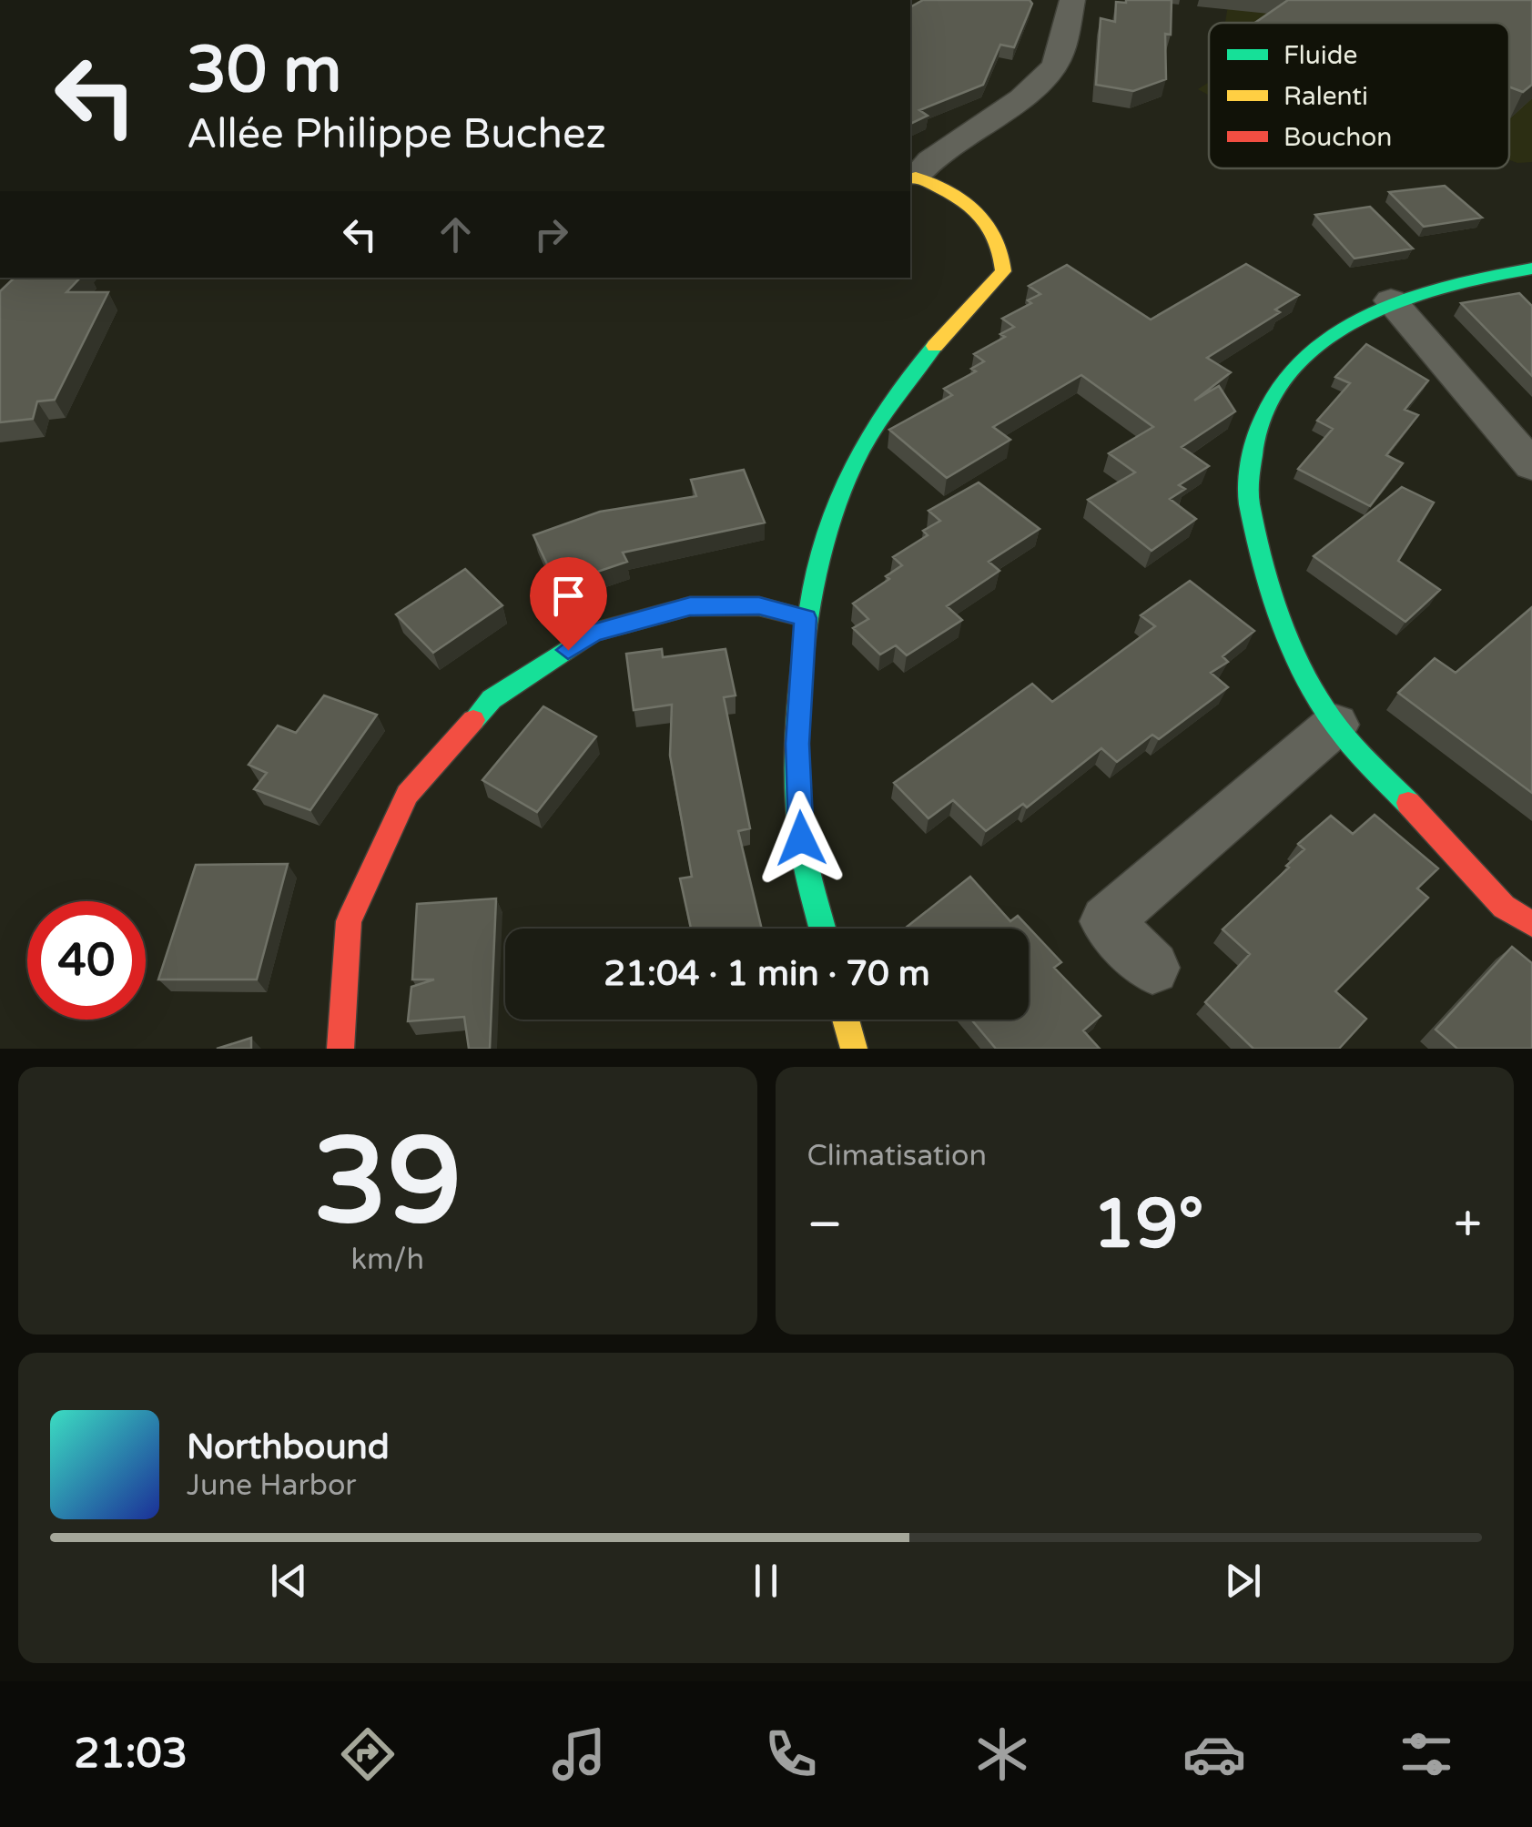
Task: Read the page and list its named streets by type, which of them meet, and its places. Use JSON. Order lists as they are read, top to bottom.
{
  "legend": ["Fluide", "Ralenti", "Bouchon"],
  "page": {
    "turn": ["30 m", "Allée Philippe Buchez"],
    "limit": "40",
    "trip": "21:04 · 1 min · 70 m",
    "tile": [
      ["39", "km/h"],
      "Climatisation"
    ],
    "heat": ["−", "19°", "+"],
    "song": ["Northbound", "June Harbor"],
    "tabs": "21:03"
  }
}
